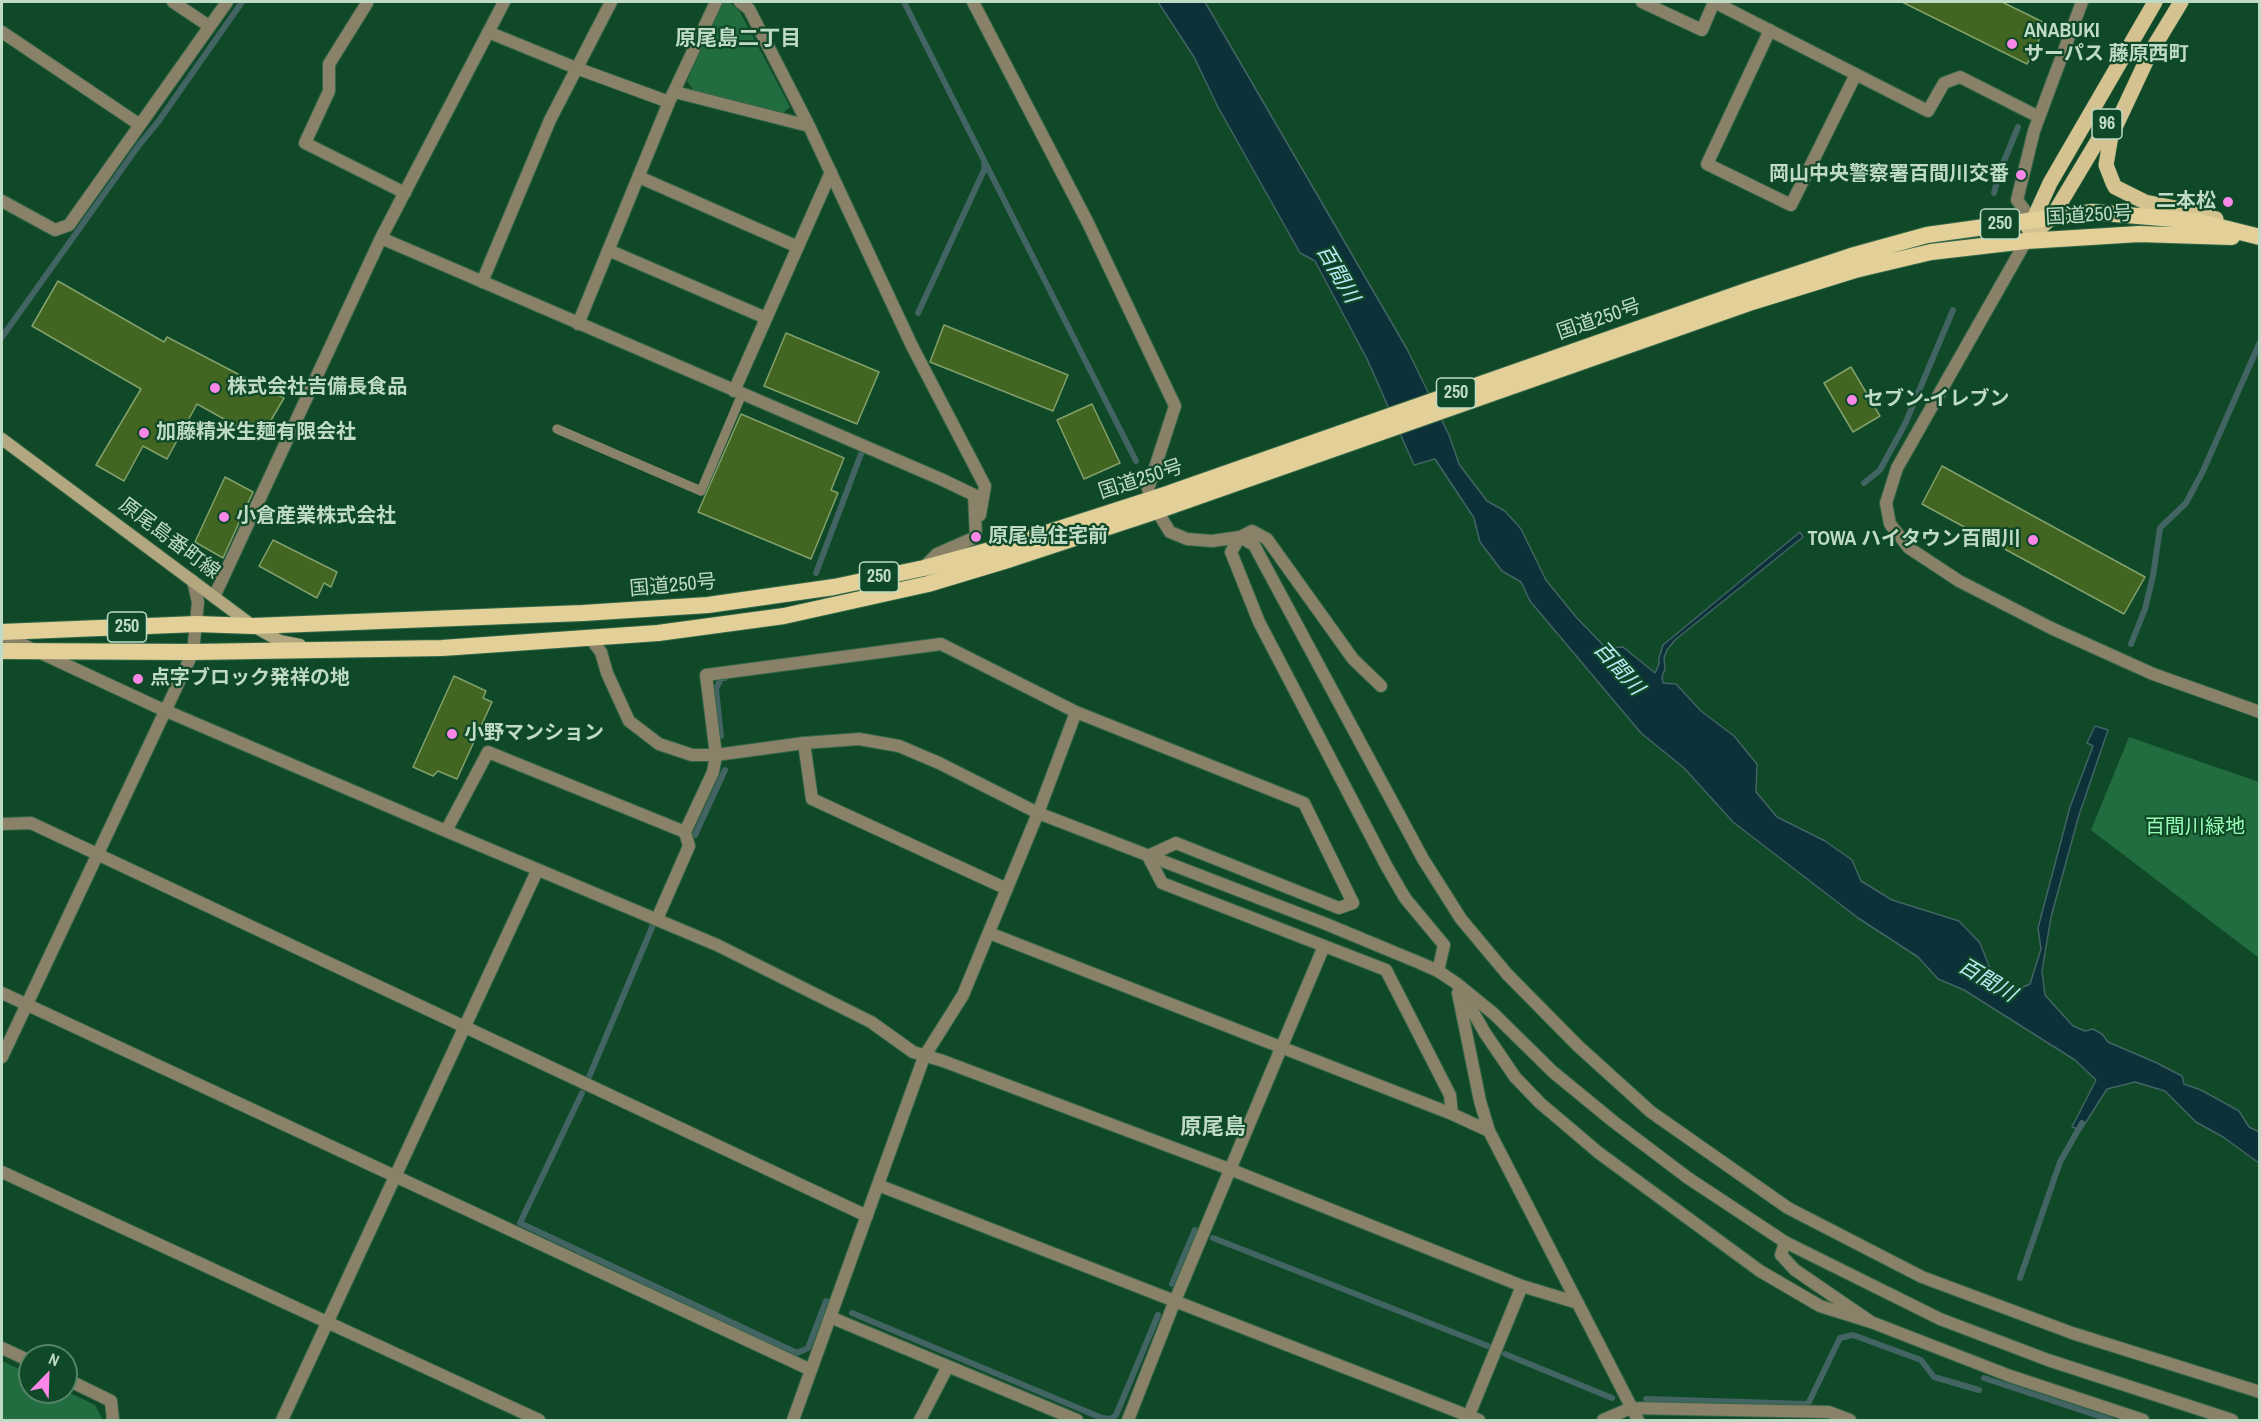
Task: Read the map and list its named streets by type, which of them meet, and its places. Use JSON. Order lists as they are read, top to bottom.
{
  "streets": {
    "highway": ["国道250号", "250"],
    "main road": ["96", "原尾島番町線"]
  },
  "crossings": [
    ["96", "国道250号"],
    ["国道250号", "原尾島番町線"]
  ],
  "districts": ["原尾島二丁目", "原尾島"],
  "water": ["百間川"],
  "parks": ["百間川緑地"],
  "places": [
    "ANABUKI サーパス 藤原西町",
    "岡山中央警察署百間川交番",
    "二本松",
    "株式会社吉備長食品",
    "セブン-イレブン",
    "加藤精米生麺有限会社",
    "小倉産業株式会社",
    "原尾島住宅前",
    "TOWA ハイタウン百間川",
    "点字ブロック発祥の地",
    "小野マンション"
  ],
  "north": "top right"
}
